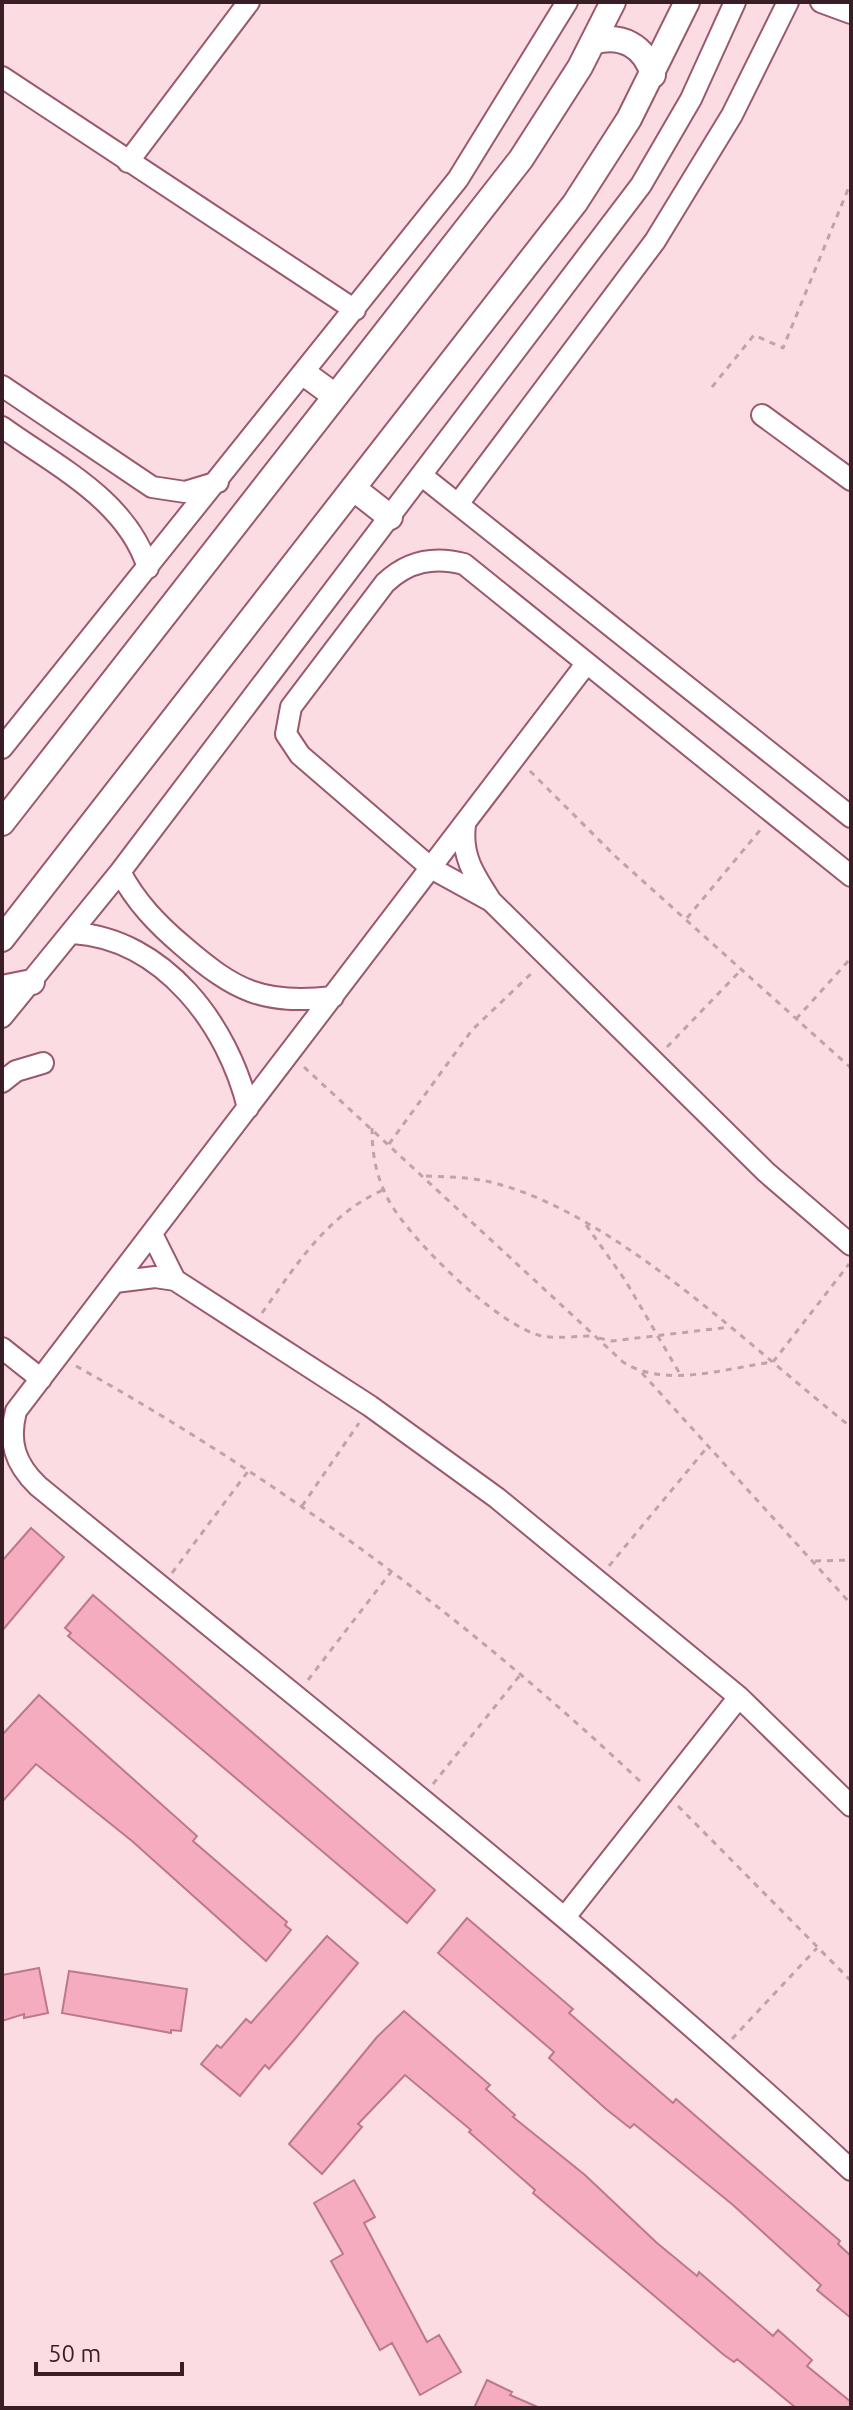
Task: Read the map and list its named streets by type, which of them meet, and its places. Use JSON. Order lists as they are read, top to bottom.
{
  "scale_bar": "50 m"
}
